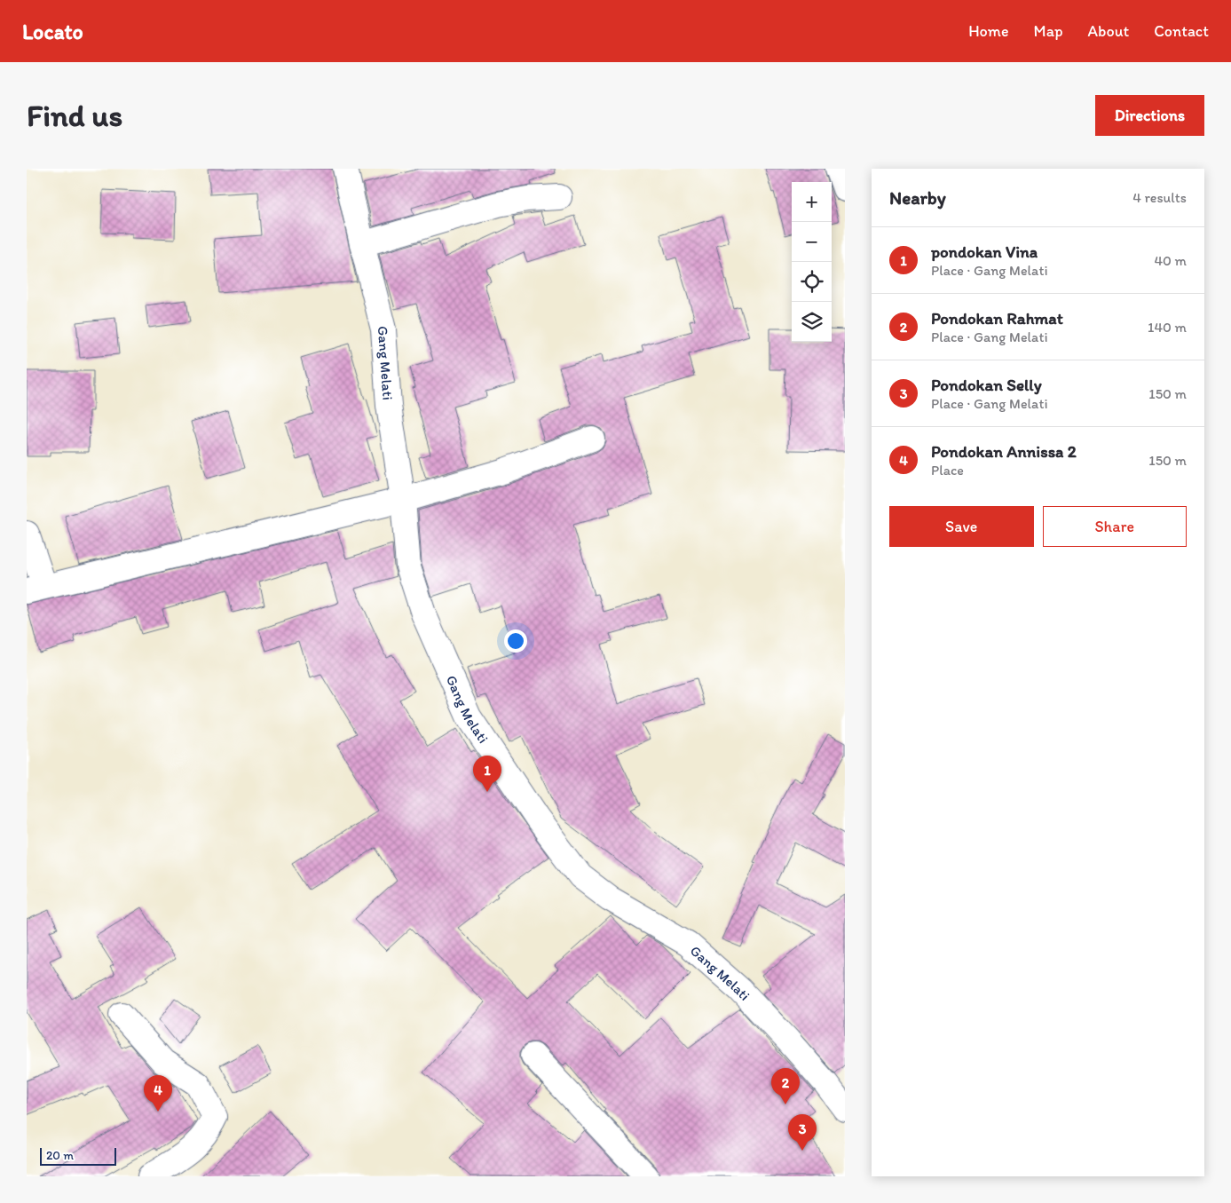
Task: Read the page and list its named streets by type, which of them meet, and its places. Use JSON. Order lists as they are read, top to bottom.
{
  "streets": {
    "street": ["Gang Melati"]
  },
  "scale_bar": "20 m",
  "page": {
    "header": "Locato",
    "nav": [
      "Home",
      "Map",
      "About",
      "Contact"
    ],
    "buttons": [
      "Directions",
      ["Save", "Share"]
    ],
    "title": "Find us",
    "heading": ["Nearby", "4 results"],
    "map_buttons": ["+", "−"],
    "list": [
      {
        "mark": "1",
        "name": "pondokan Vina",
        "note": "Place · Gang Melati",
        "value": "40 m"
      },
      {
        "mark": "2",
        "name": "Pondokan Rahmat",
        "note": "Place · Gang Melati",
        "value": "140 m"
      },
      {
        "mark": "3",
        "name": "Pondokan Selly",
        "note": "Place · Gang Melati",
        "value": "150 m"
      },
      {
        "mark": "4",
        "name": "Pondokan Annissa 2",
        "note": "Place",
        "value": "150 m"
      }
    ],
    "pins": [
      "1",
      "2",
      "4",
      "3"
    ],
    "scale": "20 m"
  }
}
